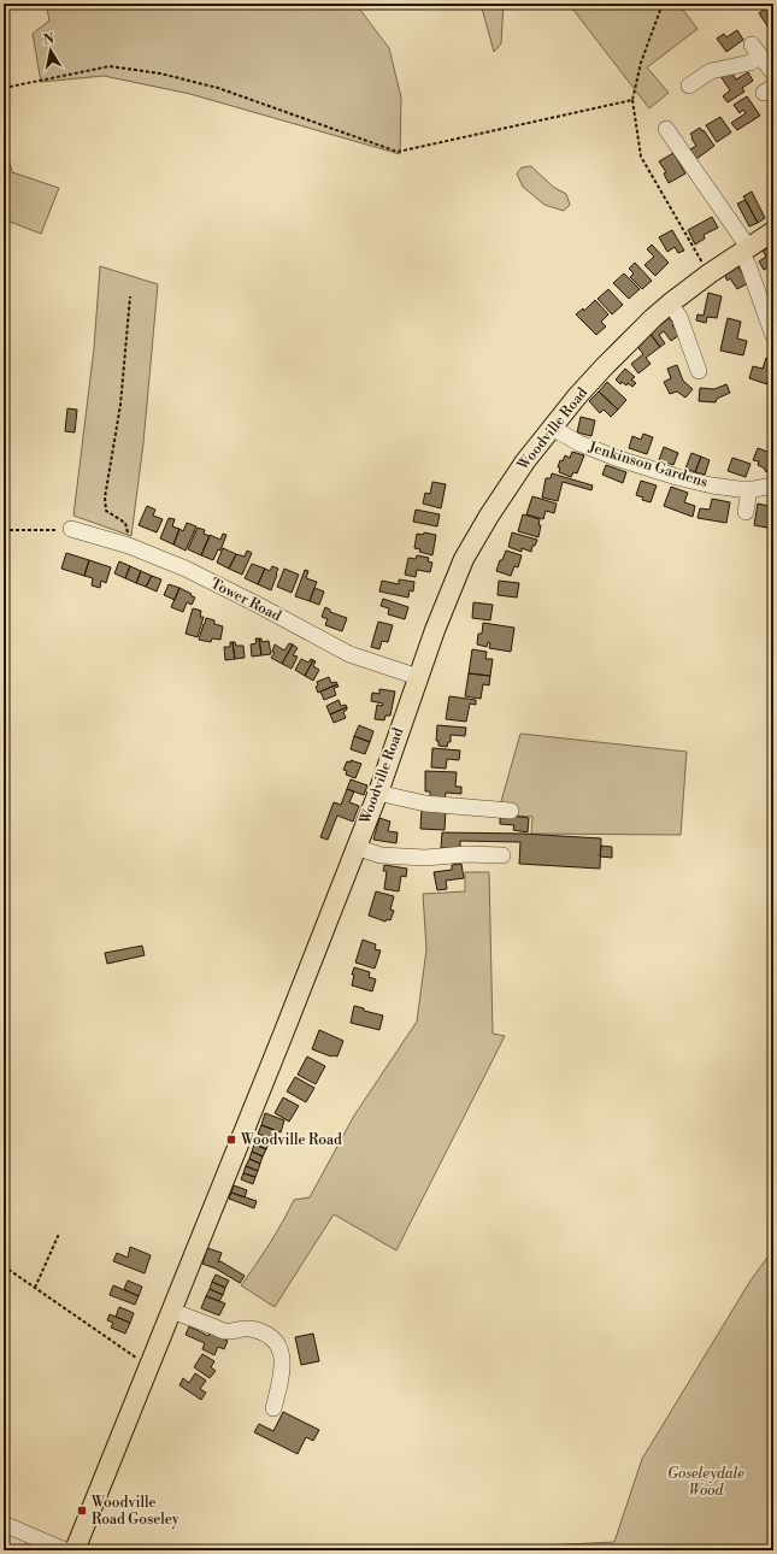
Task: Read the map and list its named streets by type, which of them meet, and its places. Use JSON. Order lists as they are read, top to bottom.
{
  "streets": {
    "main road": ["Woodville Road"],
    "street": ["Jenkinson Gardens", "Tower Road"]
  },
  "crossings": [
    ["Woodville Road", "Jenkinson Gardens"],
    ["Woodville Road", "Tower Road"]
  ],
  "parks": ["Goseleydale Wood"],
  "places": {
    "transit": ["Woodville Road", "Woodville Road Goseley"]
  },
  "north": "top"
}
